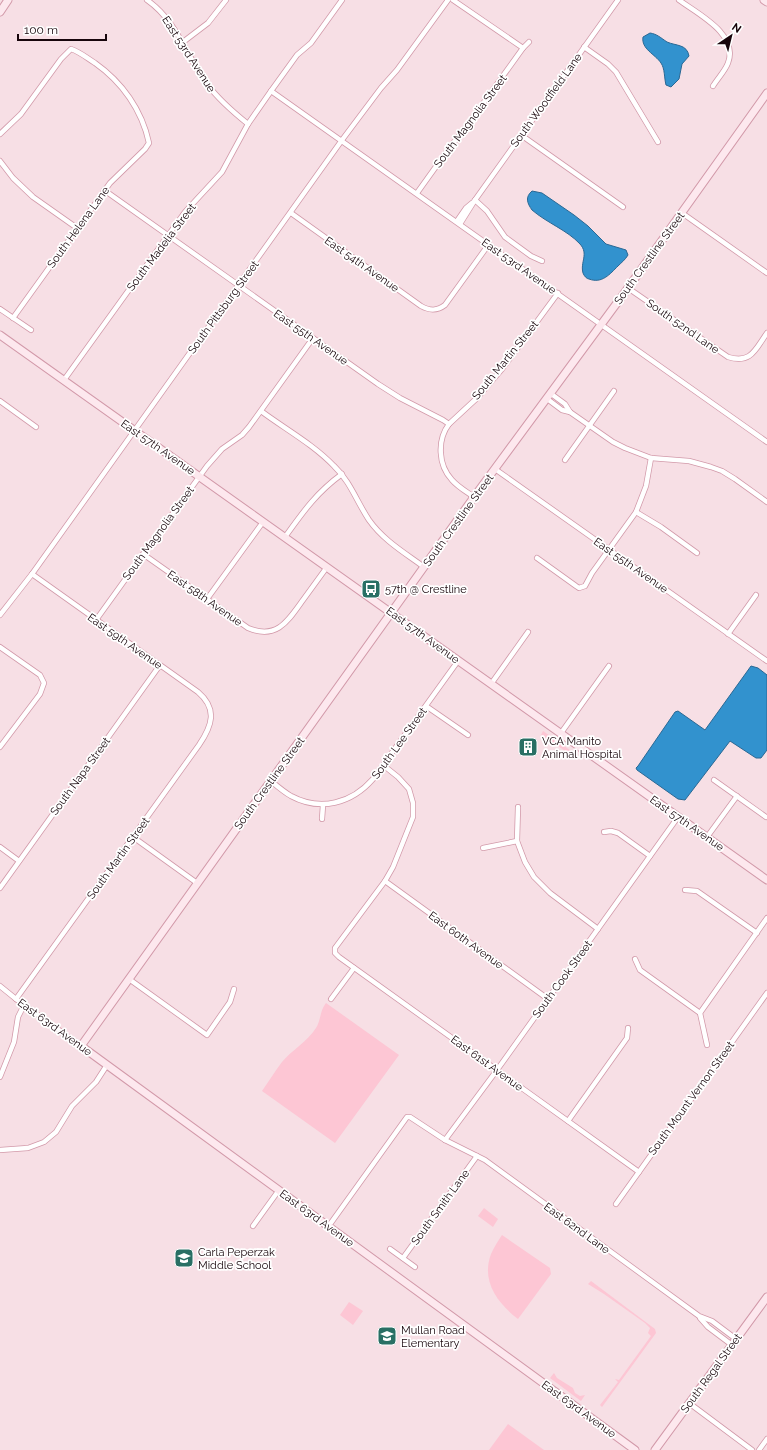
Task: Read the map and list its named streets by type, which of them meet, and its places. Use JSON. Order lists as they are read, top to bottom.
{
  "streets": {
    "street": [
      "East 53rd Avenue",
      "South Woodfield Lane",
      "South Magnolia Street",
      "South Helena Lane",
      "South Madelia Street",
      "South Crestline Street",
      "East 54th Avenue",
      "South Pittsburg Street",
      "South 52nd Lane",
      "East 55th Avenue",
      "South Martin Street",
      "East 57th Avenue",
      "East 58th Avenue",
      "East 59th Avenue",
      "South Lee Street",
      "South Napa Street",
      "East 60th Avenue",
      "South Cook Street",
      "East 63rd Avenue",
      "East 61st Avenue",
      "South Mount Vernon Street",
      "South Smith Lane",
      "East 62nd Lane",
      "South Regal Street"
    ]
  },
  "crossings": [
    ["East 53rd Avenue", "South Woodfield Lane"],
    ["East 53rd Avenue", "South Magnolia Street"],
    ["East 53rd Avenue", "South Madelia Street"],
    ["East 53rd Avenue", "South Crestline Street"],
    ["East 53rd Avenue", "East 54th Avenue"],
    ["East 53rd Avenue", "South Pittsburg Street"],
    ["East 53rd Avenue", "South Martin Street"],
    ["South Magnolia Street", "East 55th Avenue"],
    ["South Magnolia Street", "East 57th Avenue"],
    ["South Magnolia Street", "East 58th Avenue"],
    ["South Magnolia Street", "East 59th Avenue"],
    ["South Helena Lane", "East 55th Avenue"],
    ["South Madelia Street", "East 55th Avenue"],
    ["South Madelia Street", "East 57th Avenue"],
    ["South Crestline Street", "South 52nd Lane"],
    ["South Crestline Street", "East 55th Avenue"],
    ["South Crestline Street", "East 57th Avenue"],
    ["South Crestline Street", "South Lee Street"],
    ["South Crestline Street", "East 63rd Avenue"],
    ["East 54th Avenue", "South Pittsburg Street"],
    ["South Pittsburg Street", "East 55th Avenue"],
    ["South Pittsburg Street", "East 57th Avenue"],
    ["South Pittsburg Street", "East 59th Avenue"],
    ["East 55th Avenue", "South Martin Street"],
    ["South Martin Street", "East 59th Avenue"],
    ["South Martin Street", "East 63rd Avenue"],
    ["East 57th Avenue", "East 58th Avenue"],
    ["East 57th Avenue", "South Lee Street"],
    ["East 57th Avenue", "South Cook Street"],
    ["East 59th Avenue", "South Napa Street"],
    ["East 60th Avenue", "South Cook Street"],
    ["East 60th Avenue", "East 61st Avenue"],
    ["South Cook Street", "East 61st Avenue"],
    ["South Cook Street", "East 62nd Lane"],
    ["East 63rd Avenue", "East 62nd Lane"],
    ["East 61st Avenue", "South Mount Vernon Street"],
    ["South Smith Lane", "East 62nd Lane"],
    ["East 62nd Lane", "South Regal Street"]
  ],
  "places": {
    "bus stop": ["57th @ Crestline"],
    "building": ["VCA Manito Animal Hospital"],
    "school or university": ["Carla Peperzak Middle School", "Mullan Road Elementary"]
  },
  "scale_bar": "100 m",
  "north": "top right"
}
